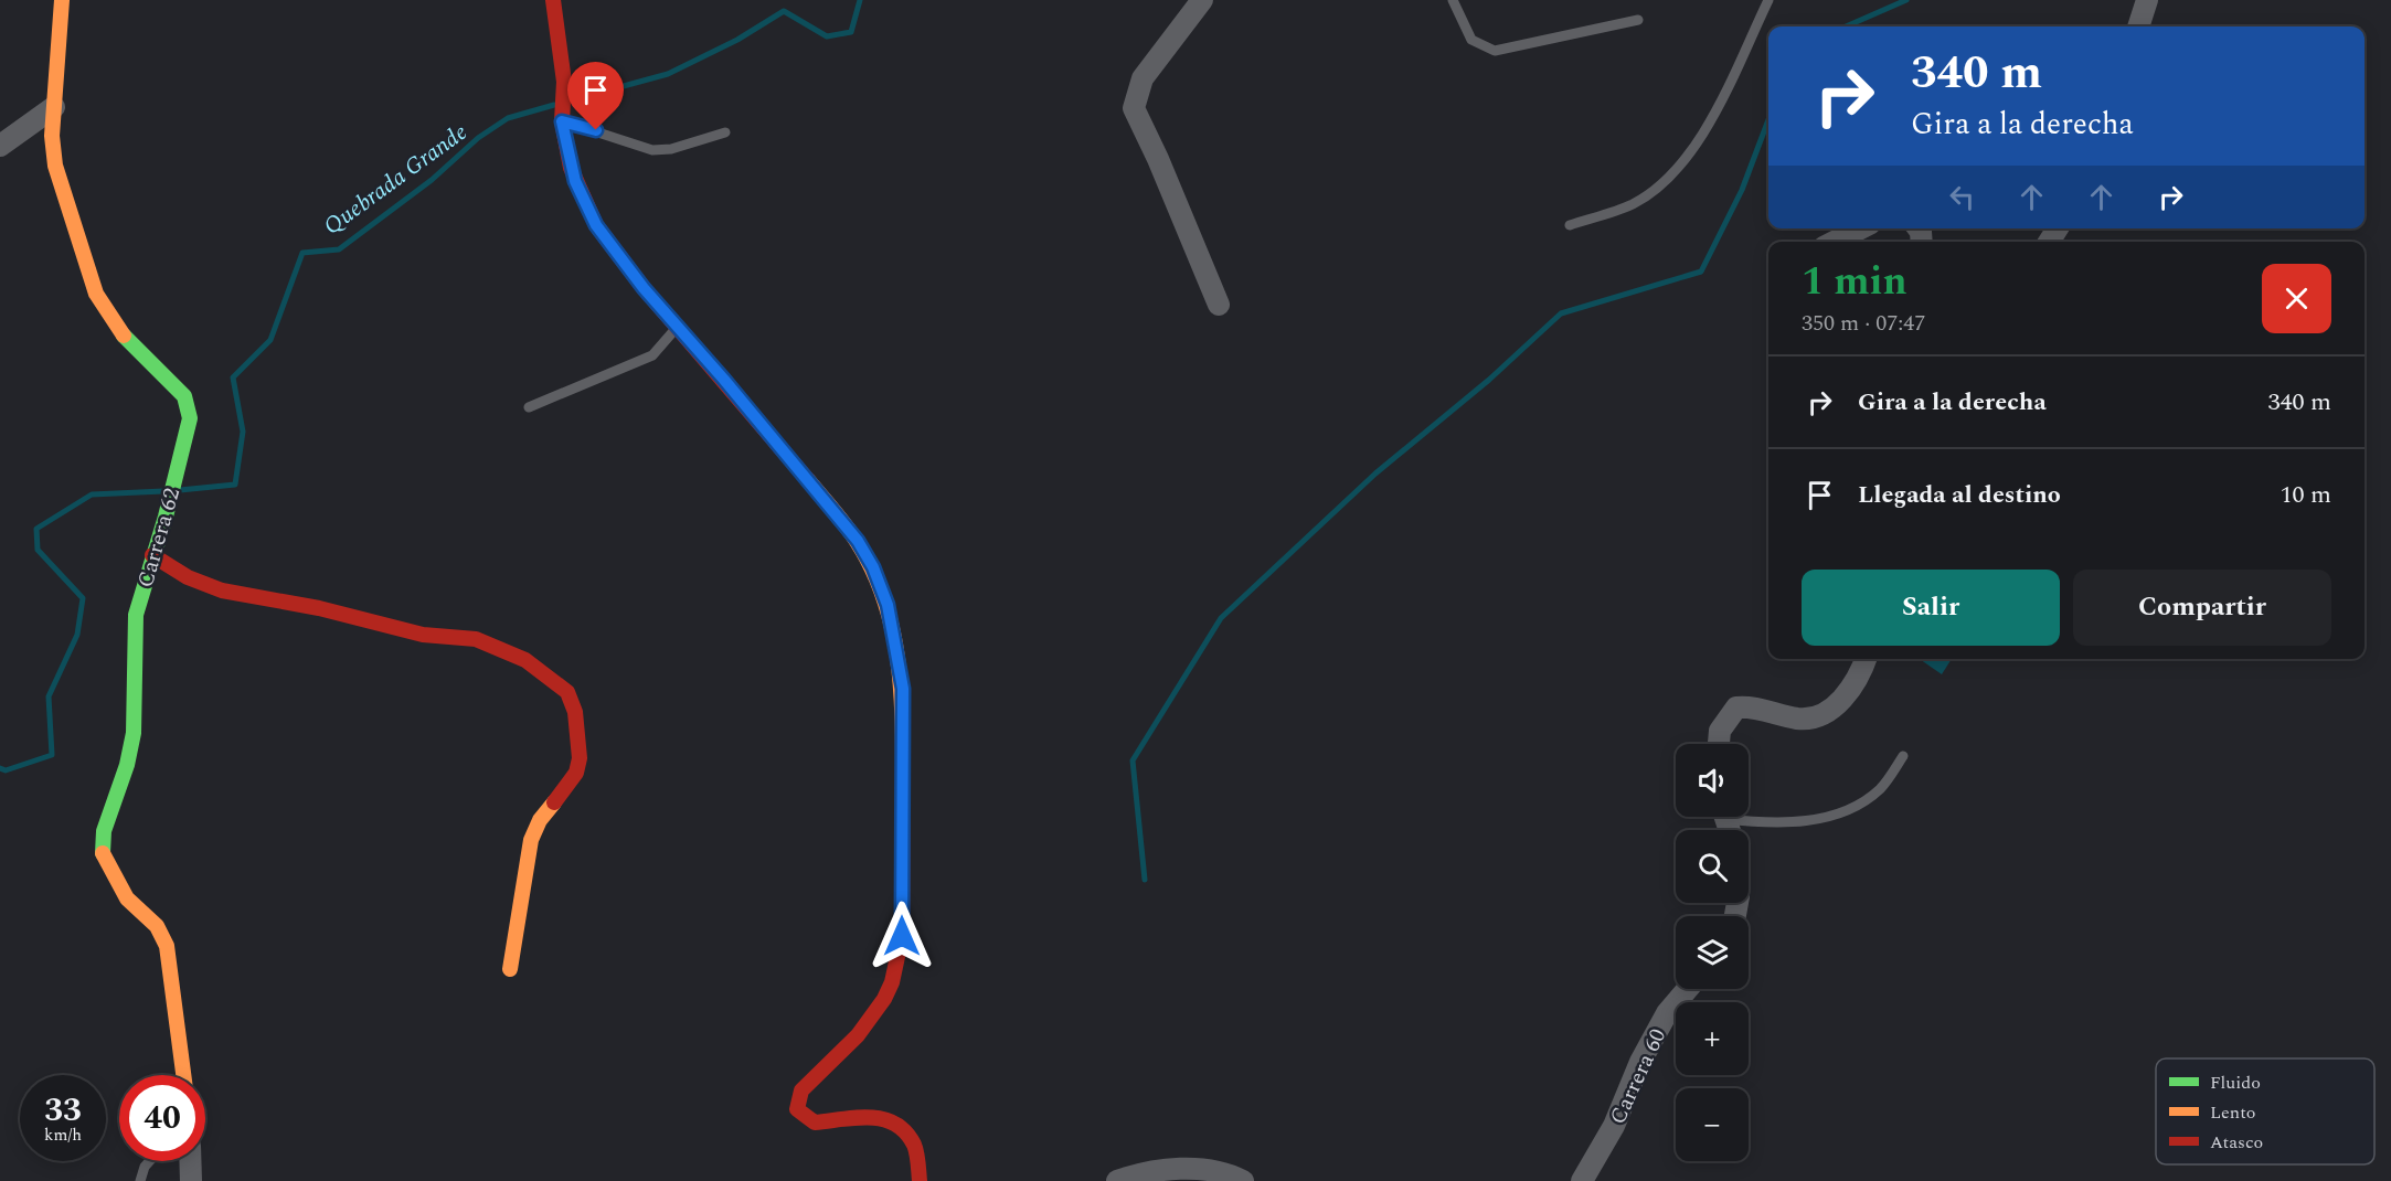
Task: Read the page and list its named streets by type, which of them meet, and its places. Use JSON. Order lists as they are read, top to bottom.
{
  "streets": {
    "street": ["Carrera 62", "Carrera 60"]
  },
  "water": ["Quebrada Grande"],
  "legend": ["Fluido", "Lento", "Atasco"],
  "page": {
    "turn": ["340 m", "Gira a la derecha"],
    "heading": ["1 min", "350 m · 07:47"],
    "list": [
      {
        "name": "Gira a la derecha",
        "value": "340 m"
      },
      {
        "name": "Llegada al destino",
        "value": "10 m"
      }
    ],
    "buttons": ["Salir", "Compartir"],
    "map_buttons": ["+", "−"],
    "speed": "33 km/h",
    "limit": "40"
  }
}
